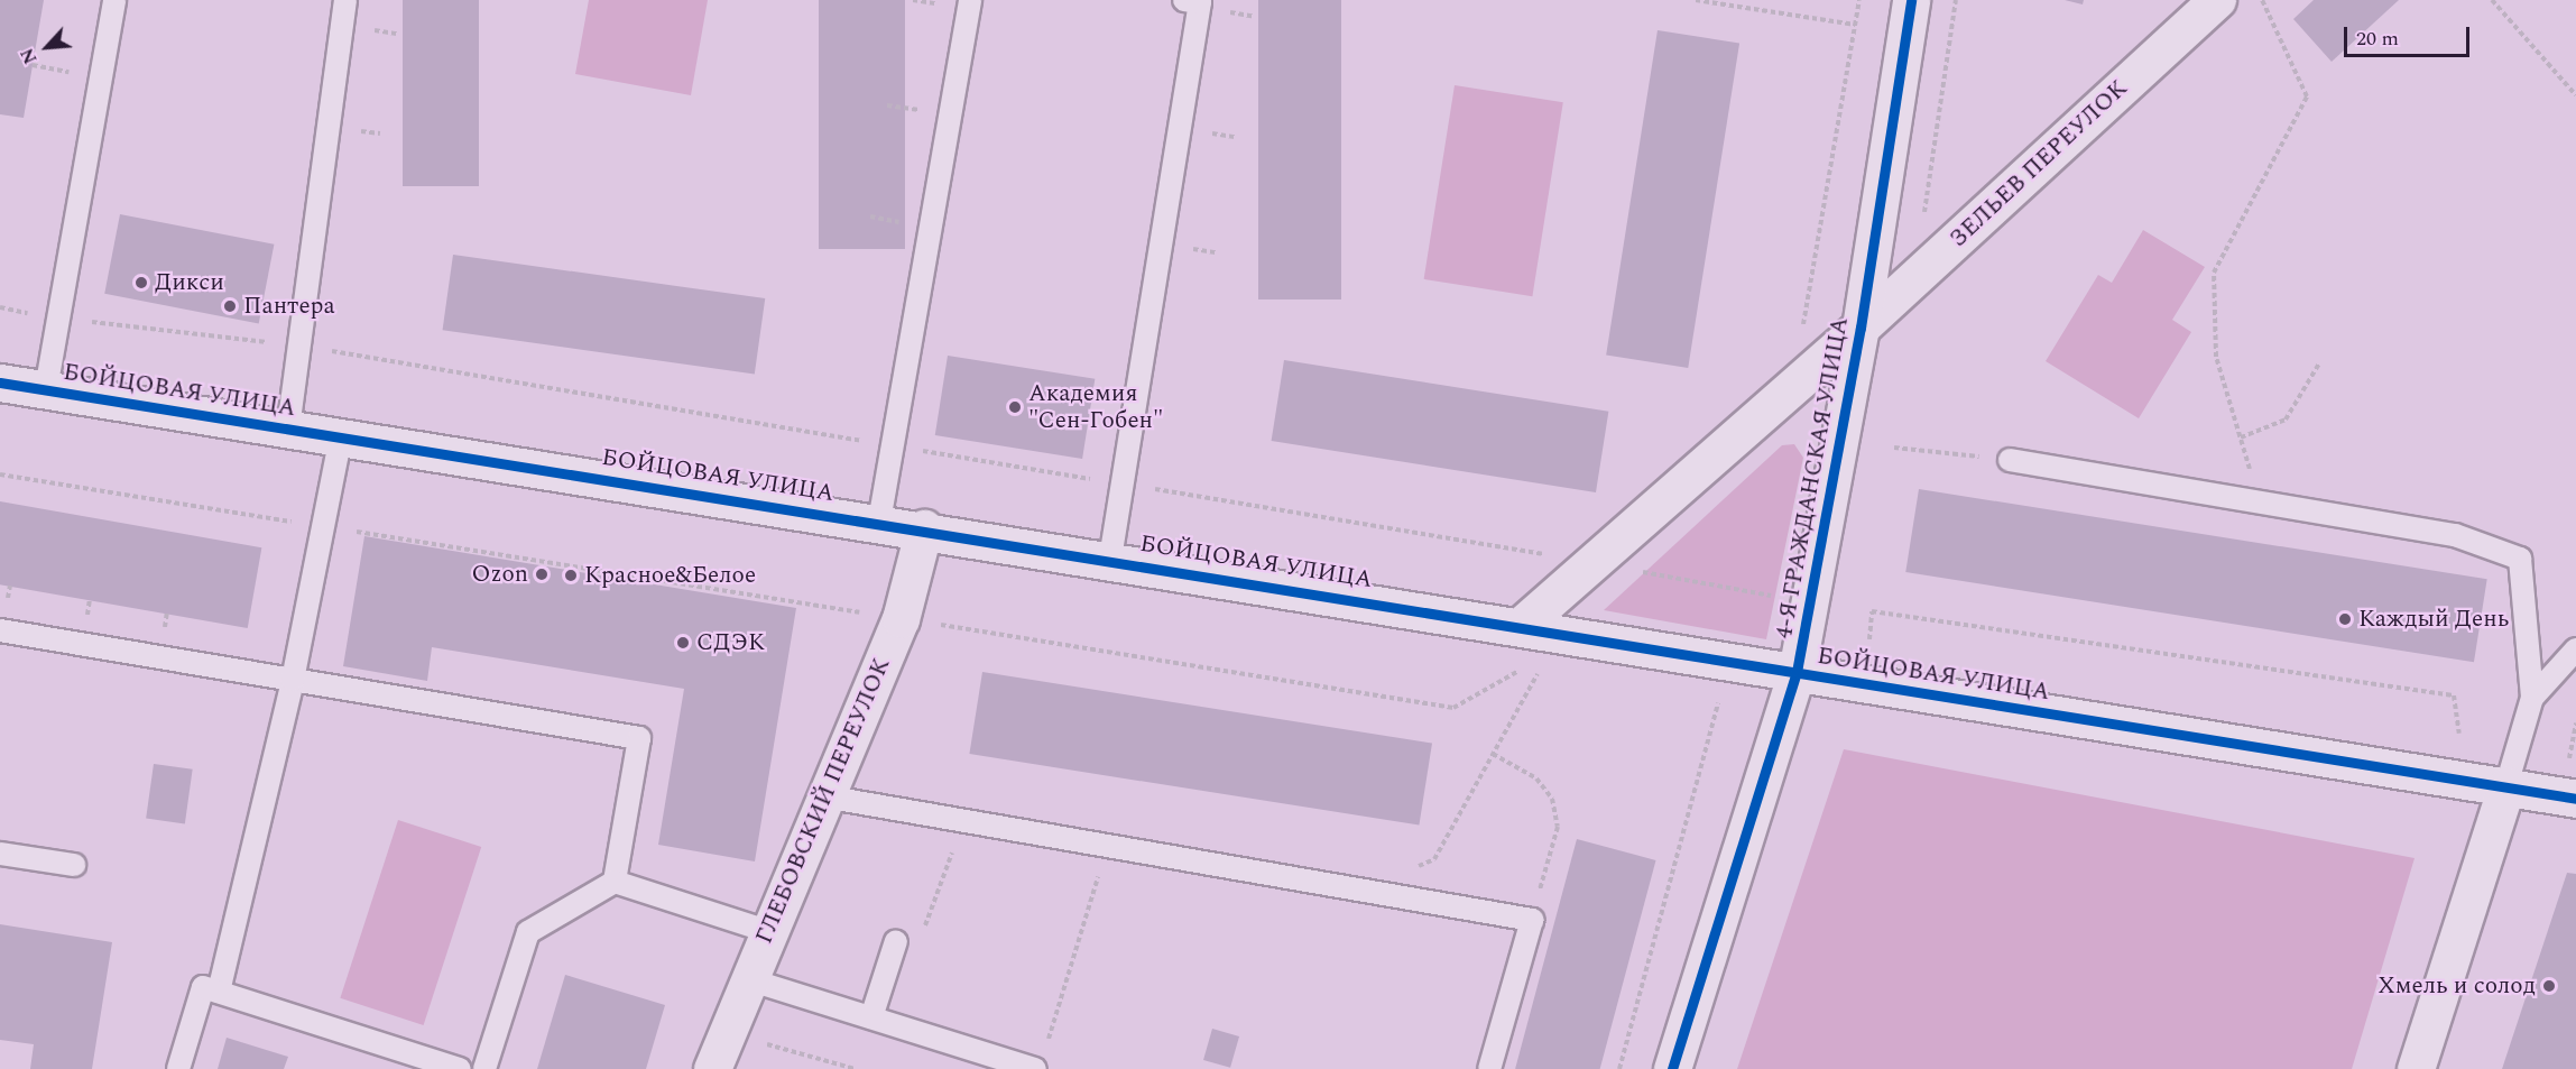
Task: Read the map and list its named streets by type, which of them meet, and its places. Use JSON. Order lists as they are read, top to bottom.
{
  "streets": {
    "street": [
      "ЗЕЛЬЕВ ПЕРЕУЛОК",
      "БОЙЦОВАЯ УЛИЦА",
      "4-Я ГРАЖДАНСКАЯ УЛИЦА",
      "ГЛЕБОВСКИЙ ПЕРЕУЛОК"
    ]
  },
  "crossings": [
    ["ЗЕЛЬЕВ ПЕРЕУЛОК", "БОЙЦОВАЯ УЛИЦА"],
    ["ЗЕЛЬЕВ ПЕРЕУЛОК", "4-Я ГРАЖДАНСКАЯ УЛИЦА"],
    ["БОЙЦОВАЯ УЛИЦА", "4-Я ГРАЖДАНСКАЯ УЛИЦА"],
    ["БОЙЦОВАЯ УЛИЦА", "ГЛЕБОВСКИЙ ПЕРЕУЛОК"]
  ],
  "places": [
    "Дикси",
    "Пантера",
    "Академия \"Сен-Гобен\"",
    "Ozon",
    "Красное&Белое",
    "Каждый День",
    "СДЭК",
    "Хмель и солод"
  ],
  "scale_bar": "20 m",
  "north": "bottom left"
}
